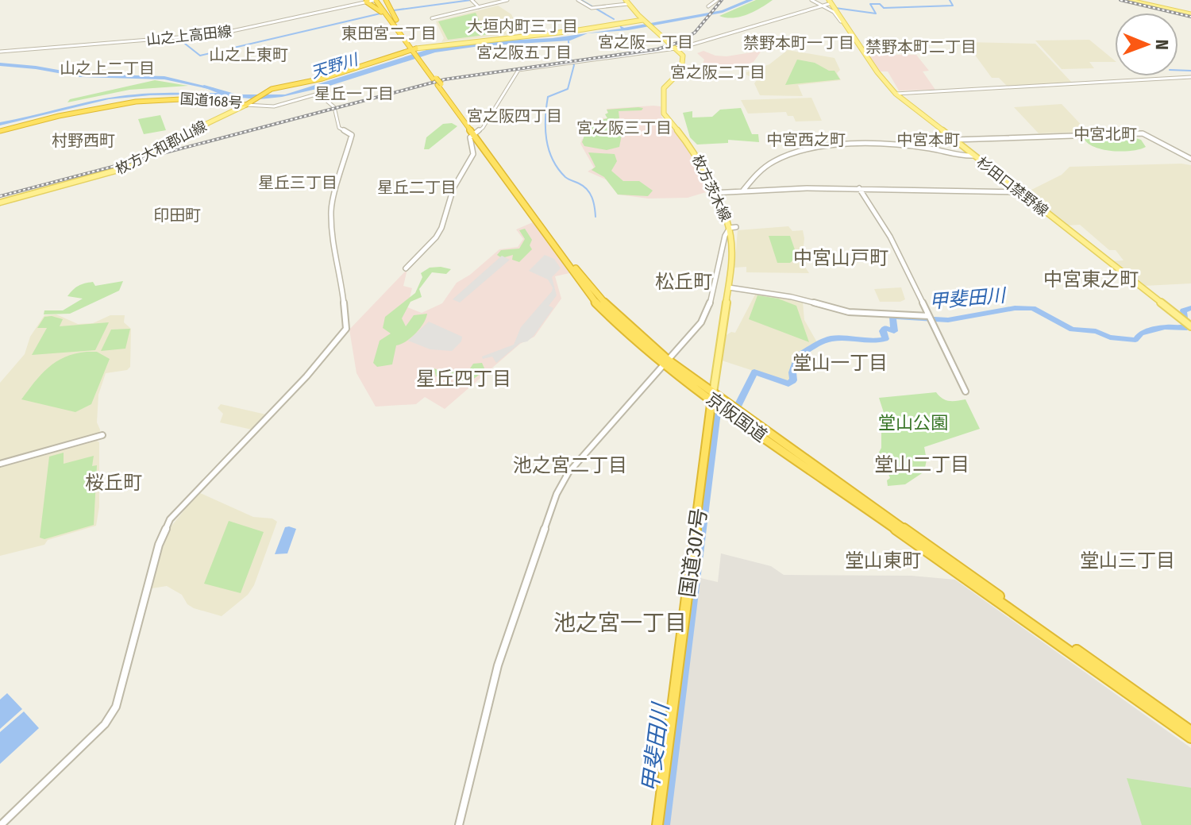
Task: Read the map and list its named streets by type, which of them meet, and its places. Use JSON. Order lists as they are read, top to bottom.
{
  "streets": {
    "highway": ["国道168号", "京阪国道", "国道307号"],
    "main road": ["枚方大和郡山線", "杉田口禁野線", "枚方茨木線"],
    "street": ["山之上高田線"]
  },
  "crossings": [
    ["山之上高田線", "京阪国道"],
    ["国道168号", "枚方大和郡山線"],
    ["国道168号", "京阪国道"],
    ["枚方茨木線", "京阪国道"],
    ["枚方茨木線", "国道307号"],
    ["京阪国道", "国道307号"]
  ],
  "districts": [
    "大垣内町三丁目",
    "東田宮二丁目",
    "宮之阪一丁目",
    "禁野本町一丁目",
    "禁野本町二丁目",
    "宮之阪五丁目",
    "山之上東町",
    "山之上二丁目",
    "宮之阪二丁目",
    "星丘一丁目",
    "宮之阪四丁目",
    "宮之阪三丁目",
    "中宮北町",
    "中宮西之町",
    "中宮本町",
    "村野西町",
    "星丘三丁目",
    "星丘二丁目",
    "印田町",
    "中宮山戸町",
    "中宮東之町",
    "松丘町",
    "堂山一丁目",
    "星丘四丁目",
    "堂山二丁目",
    "池之宮二丁目",
    "桜丘町",
    "堂山東町",
    "堂山三丁目",
    "池之宮一丁目"
  ],
  "water": ["天野川", "甲斐田川"],
  "parks": ["堂山公園"],
  "north": "right"
}
